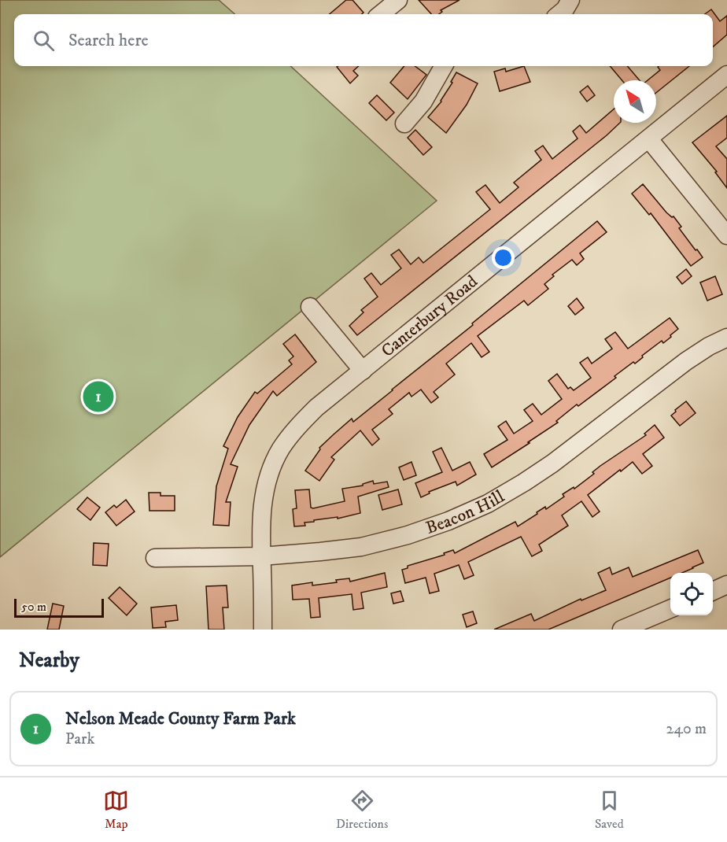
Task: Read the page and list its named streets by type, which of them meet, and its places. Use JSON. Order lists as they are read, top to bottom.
{
  "streets": {
    "street": ["Canterbury Road", "Beacon Hill"]
  },
  "crossings": [
    ["Canterbury Road", "Beacon Hill"]
  ],
  "scale_bar": "50 m",
  "north": "top left",
  "page": {
    "search": "Search here",
    "pins": "1",
    "scale": "50 m",
    "heading": "Nearby",
    "list": [
      {
        "mark": "1",
        "name": "Nelson Meade County Farm Park",
        "note": "Park",
        "value": "240 m"
      }
    ],
    "nav": ["Map", "Directions", "Saved"]
  }
}
